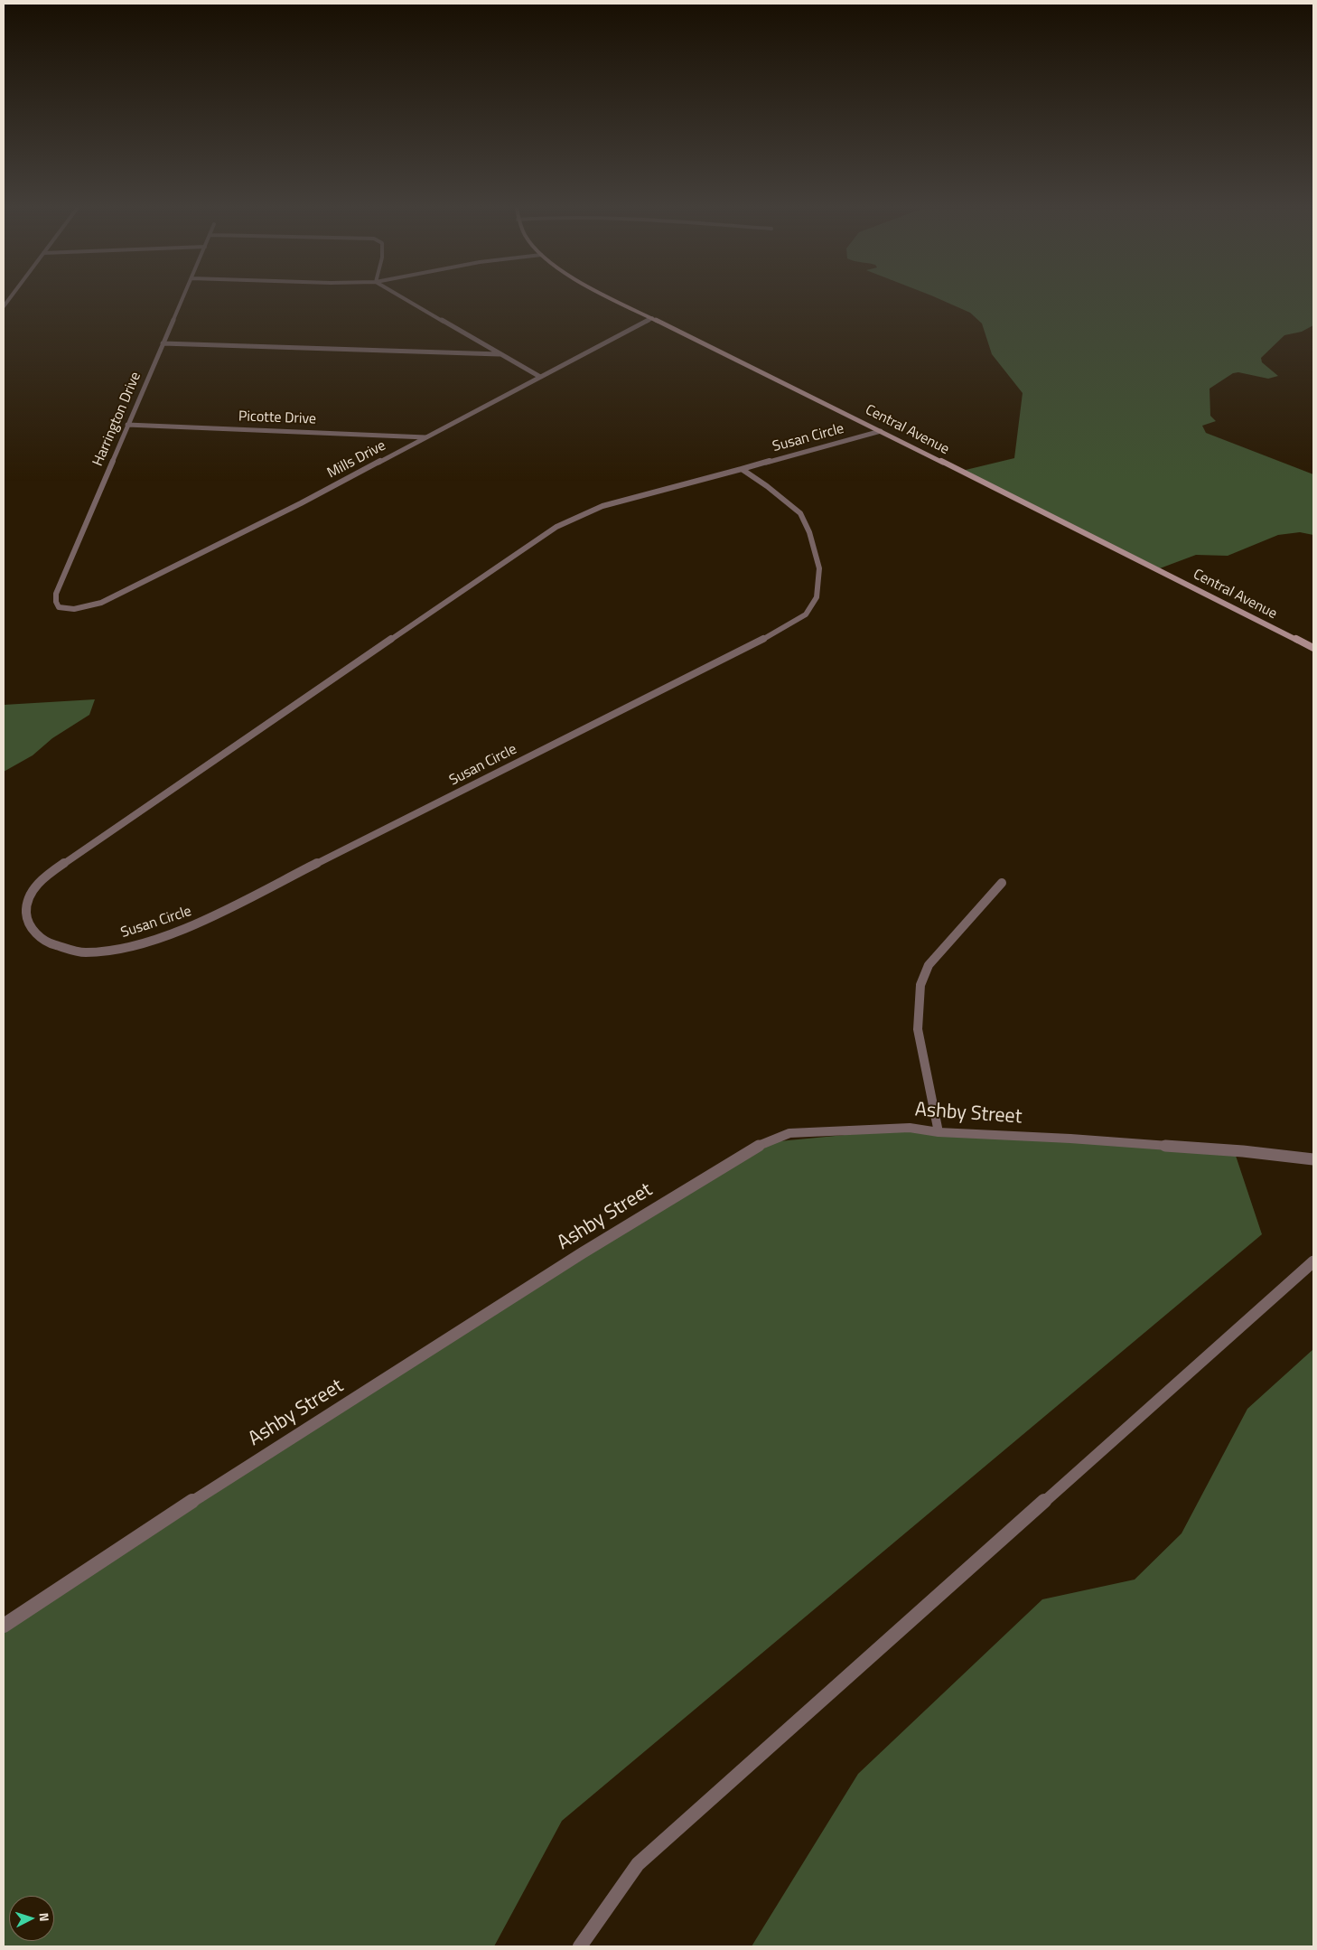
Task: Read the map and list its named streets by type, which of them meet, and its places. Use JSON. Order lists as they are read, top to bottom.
{
  "streets": {
    "main road": ["Central Avenue"],
    "street": [
      "Picotte Drive",
      "Harrington Drive",
      "Susan Circle",
      "Mills Drive",
      "Ashby Street"
    ]
  },
  "crossings": [
    ["Picotte Drive", "Harrington Drive"],
    ["Picotte Drive", "Mills Drive"],
    ["Harrington Drive", "Mills Drive"],
    ["Central Avenue", "Susan Circle"],
    ["Central Avenue", "Mills Drive"]
  ],
  "north": "right"
}
